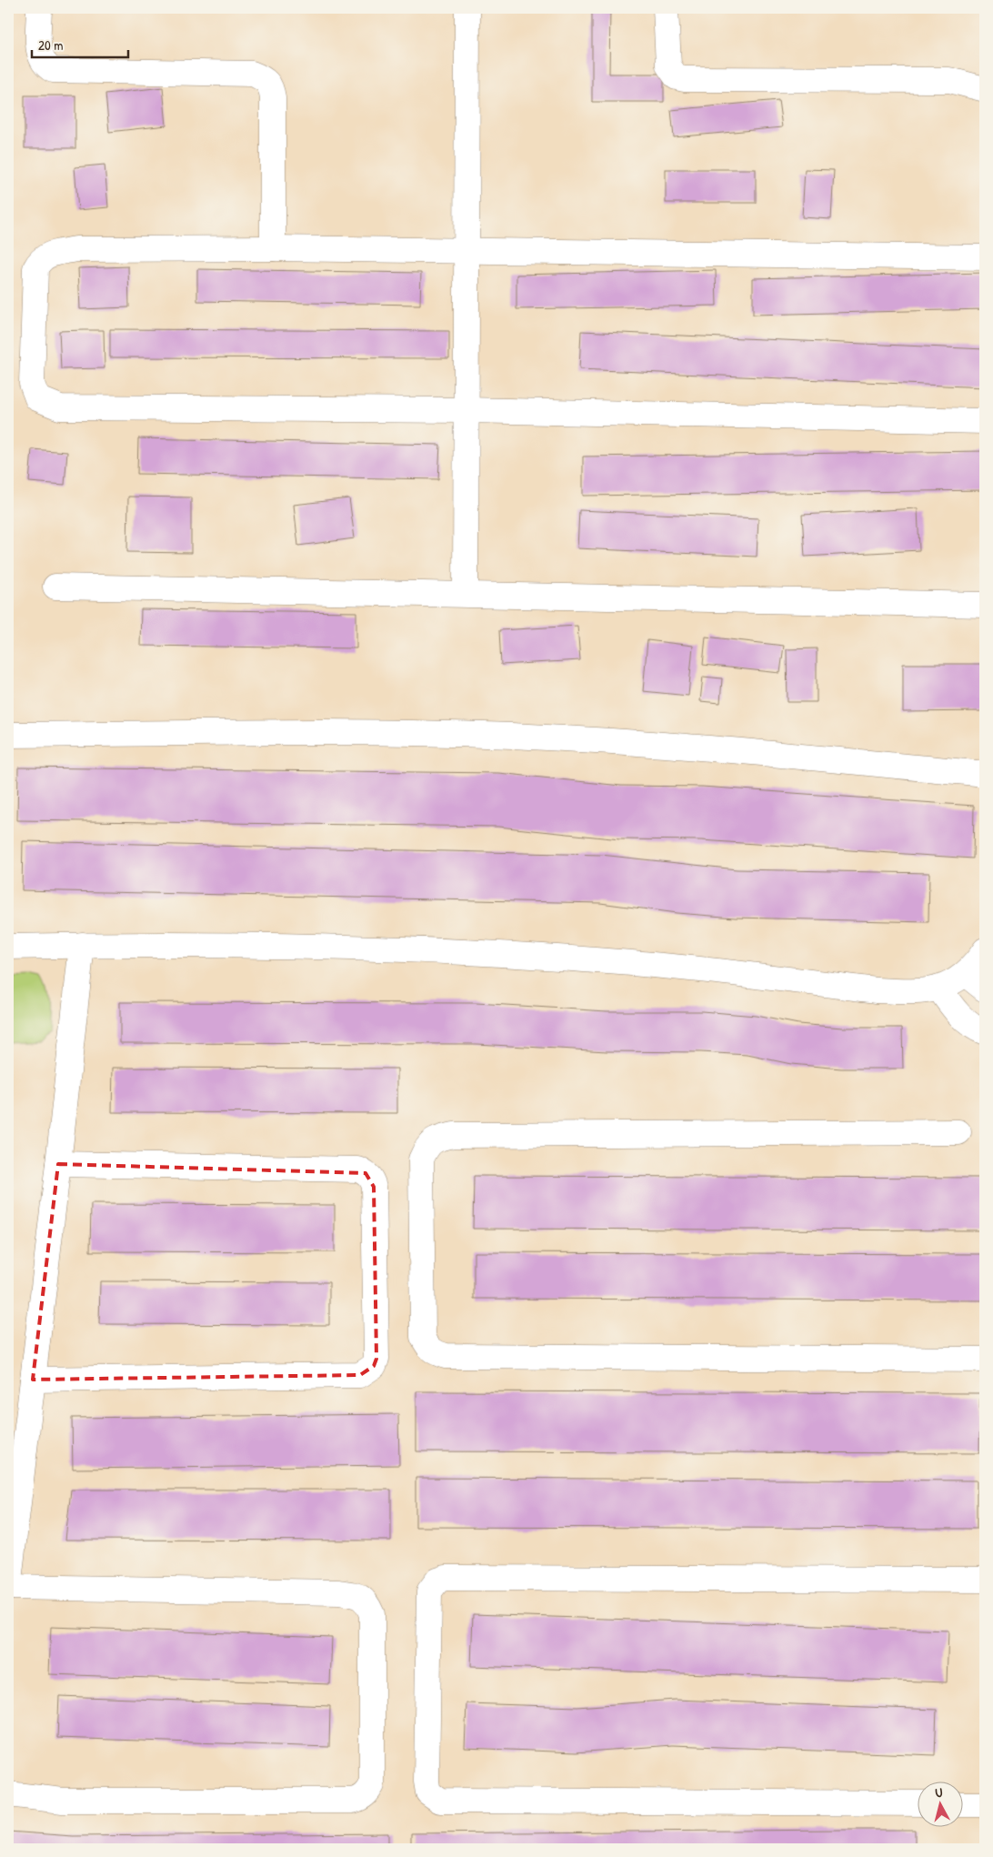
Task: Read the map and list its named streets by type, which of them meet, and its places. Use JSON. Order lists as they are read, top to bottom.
{
  "scale_bar": "20 m",
  "north": "top"
}
